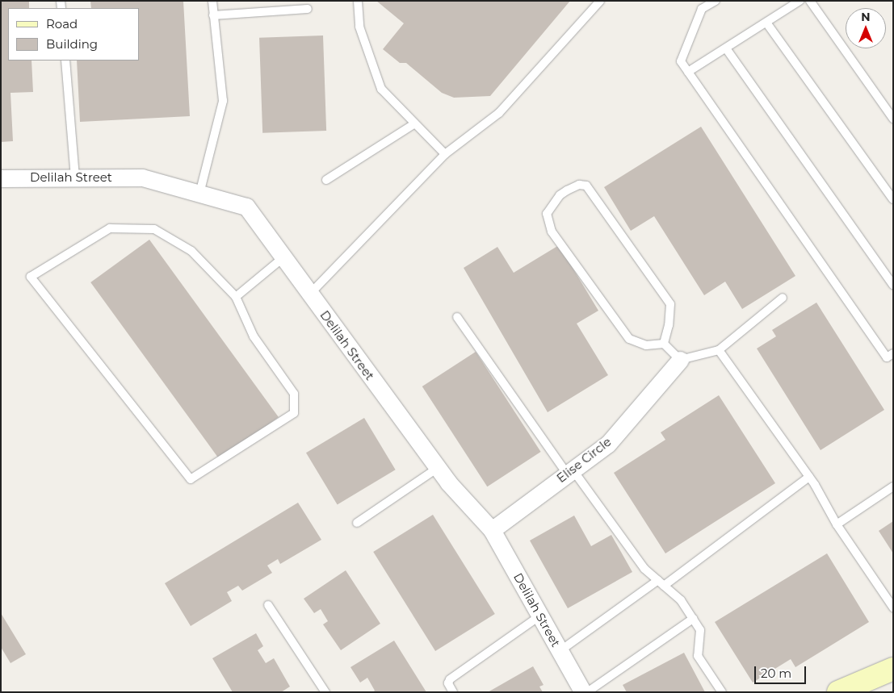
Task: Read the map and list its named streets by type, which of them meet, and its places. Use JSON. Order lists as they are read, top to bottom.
{
  "streets": {
    "street": ["Delilah Street", "Elise Circle"]
  },
  "crossings": [
    ["Delilah Street", "Elise Circle"]
  ],
  "legend": ["Road", "Building"],
  "scale_bar": "20 m",
  "north": "top"
}
